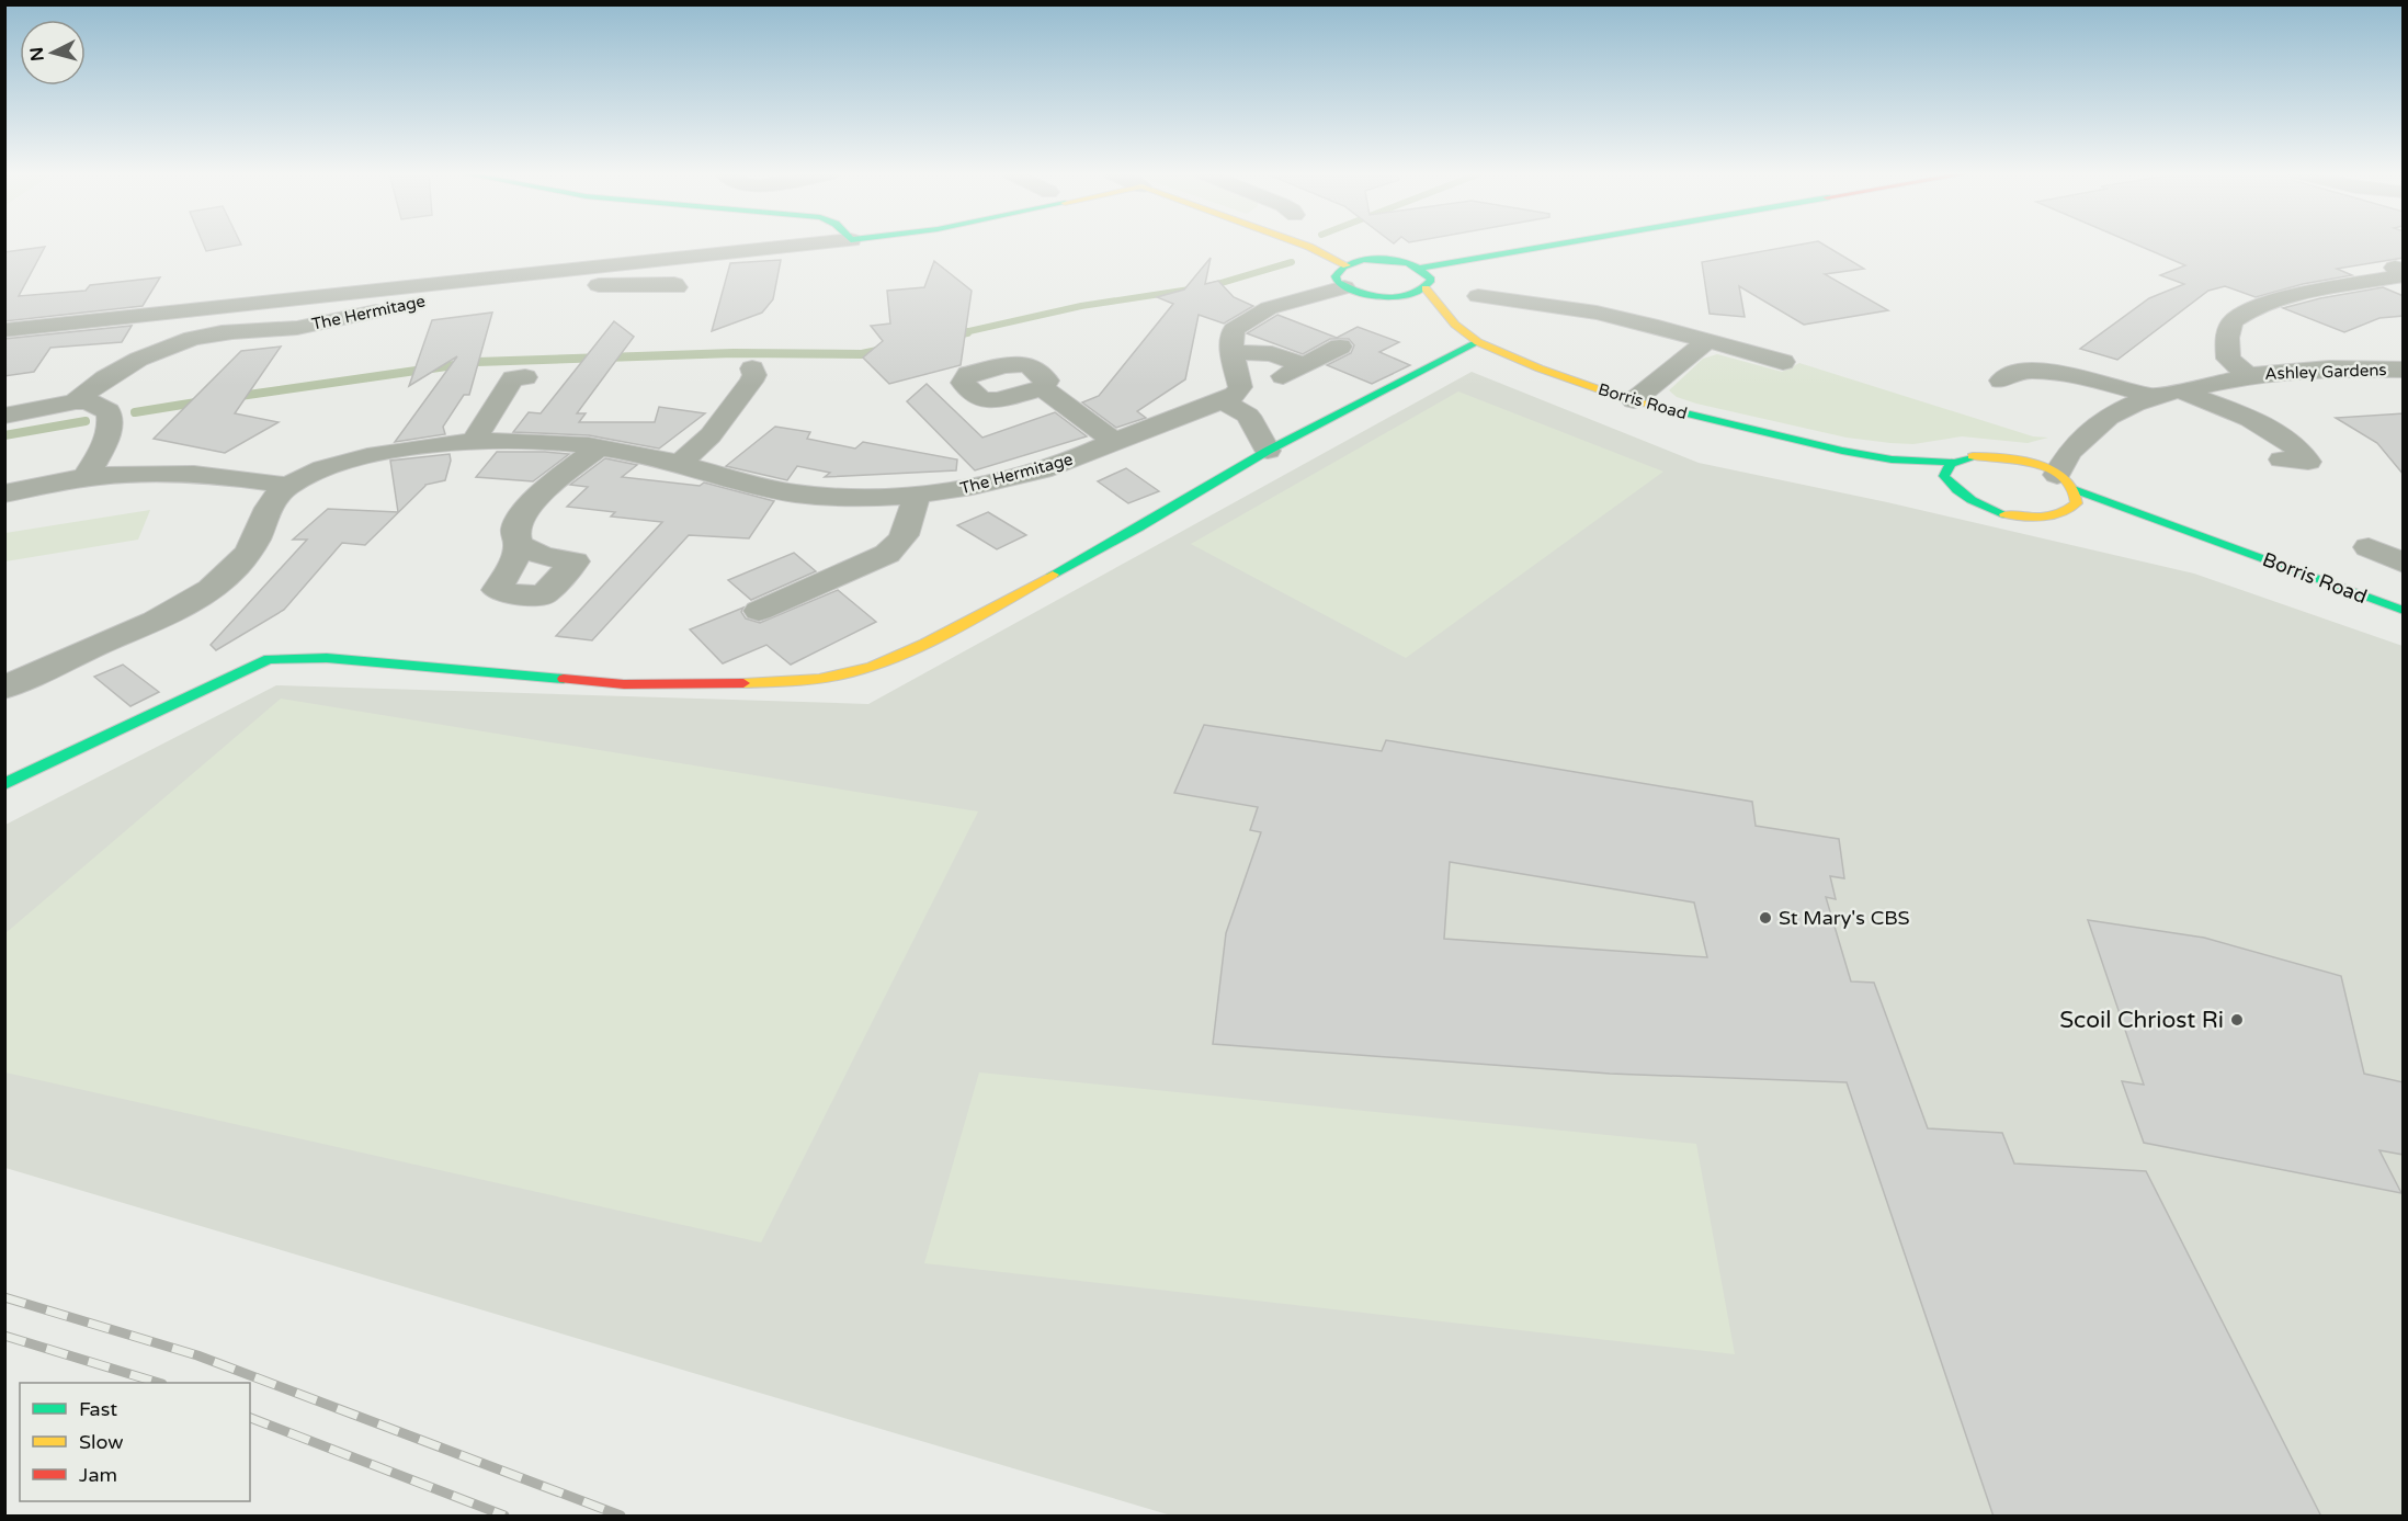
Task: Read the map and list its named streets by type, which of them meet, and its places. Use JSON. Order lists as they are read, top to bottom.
{
  "streets": {
    "street": ["The Hermitage", "Ashley Gardens", "Borris Road"]
  },
  "crossings": [
    ["Ashley Gardens", "Borris Road"]
  ],
  "places": ["St Mary's CBS", "Scoil Chriost Ri"],
  "legend": ["Fast", "Slow", "Jam"],
  "north": "left"
}
